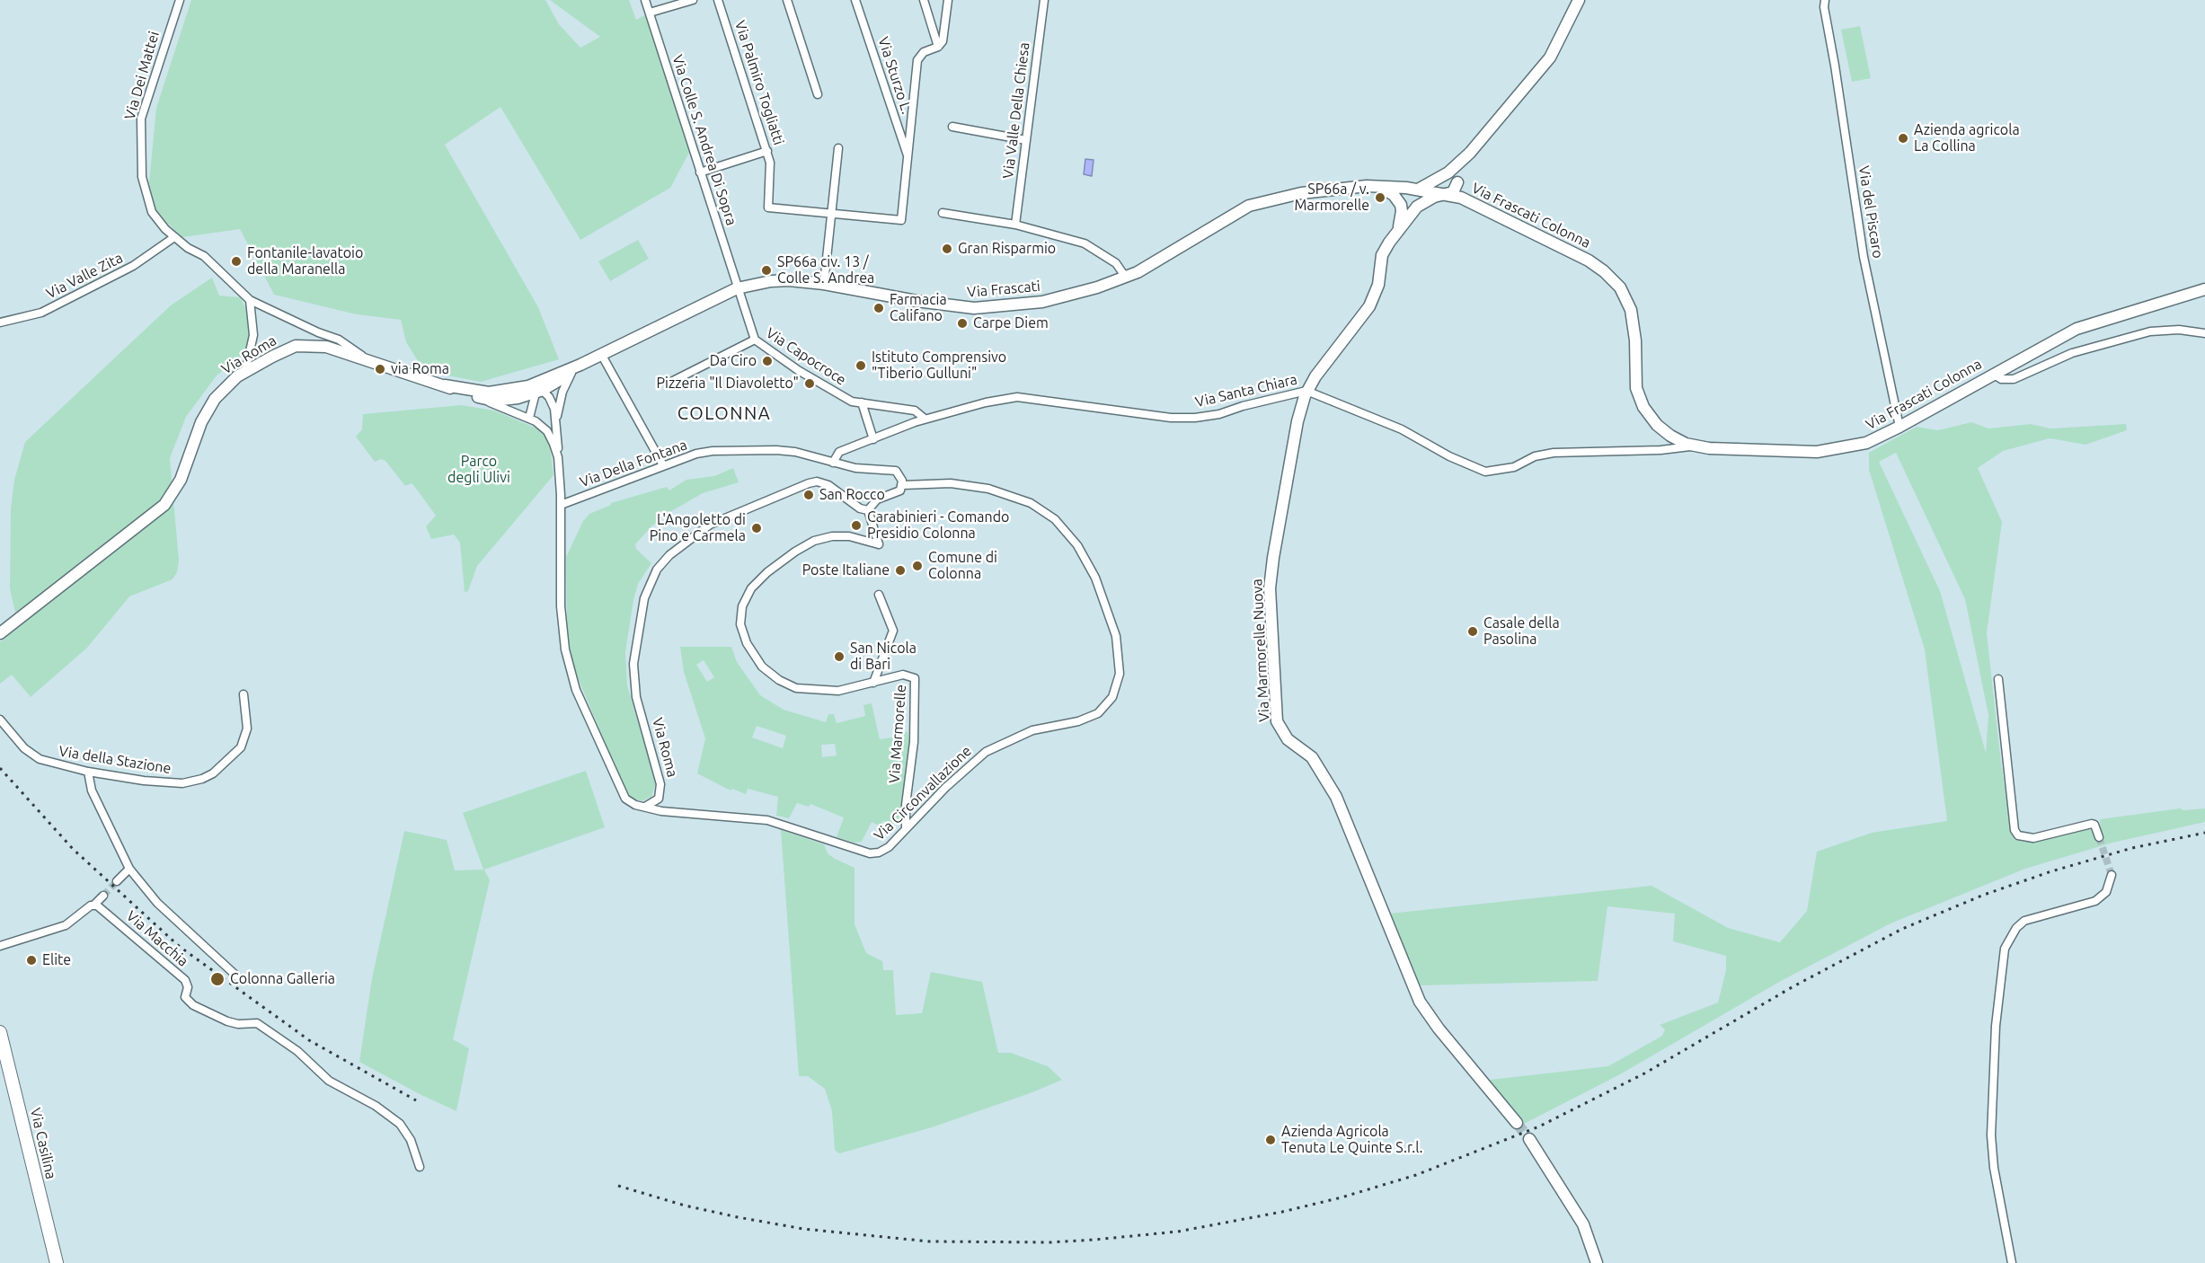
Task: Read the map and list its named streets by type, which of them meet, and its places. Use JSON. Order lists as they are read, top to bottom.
{
  "streets": {
    "main road": ["Via Casilina"],
    "street": [
      "Via Dei Mattei",
      "Via Sturzo L.",
      "Via Palmiro Togliatti",
      "Via Valle Della Chiesa",
      "Via Colle S. Andrea Di Sopra",
      "Via del Piscaro",
      "Via Frascati Colonna",
      "Via Valle Zita",
      "Via Frascati",
      "Via Roma",
      "Via Capocroce",
      "Via Santa Chiara",
      "Via Della Fontana",
      "Via Marmorelle Nuova",
      "Via Marmorelle",
      "Via della Stazione",
      "Via Circonvallazione",
      "Via Macchia"
    ]
  },
  "crossings": [
    ["Via Dei Mattei", "Via Valle Zita"],
    ["Via Dei Mattei", "Via Roma"],
    ["Via Colle S. Andrea Di Sopra", "Via Frascati"],
    ["Via Colle S. Andrea Di Sopra", "Via Capocroce"],
    ["Via del Piscaro", "Via Frascati Colonna"],
    ["Via Frascati Colonna", "Via Frascati"],
    ["Via Frascati Colonna", "Via Santa Chiara"],
    ["Via Frascati Colonna", "Via Marmorelle Nuova"],
    ["Via Frascati", "Via Roma"],
    ["Via Frascati", "Via Capocroce"],
    ["Via Frascati", "Via Marmorelle Nuova"],
    ["Via Roma", "Via Circonvallazione"],
    ["Via Capocroce", "Via Santa Chiara"],
    ["Via Santa Chiara", "Via Della Fontana"],
    ["Via Santa Chiara", "Via Marmorelle Nuova"],
    ["Via Della Fontana", "Via Circonvallazione"],
    ["Via Marmorelle", "Via Circonvallazione"]
  ],
  "districts": ["COLONNA"],
  "parks": ["Parco degli Ulivi"],
  "places": [
    "Azienda agricola La Collina",
    "SP66a / v. Marmorelle",
    "Gran Risparmio",
    "Fontanile-lavatoio della Maranella",
    "SP66a civ. 13 / Colle S. Andrea",
    "Farmacia Califano",
    "Carpe Diem",
    "Da Ciro",
    "Istituto Comprensivo \"Tiberio Gulluni\"",
    "via Roma",
    "Pizzeria \"Il Diavoletto\"",
    "San Rocco",
    "Carabinieri - Comando Presidio Colonna",
    "L'Angoletto di Pino e Carmela",
    "Comune di Colonna",
    "Poste Italiane",
    "Casale della Pasolina",
    "San Nicola di Bari",
    "Elite",
    "Colonna Galleria",
    "Azienda Agricola Tenuta Le Quinte S.r.l."
  ]
}
